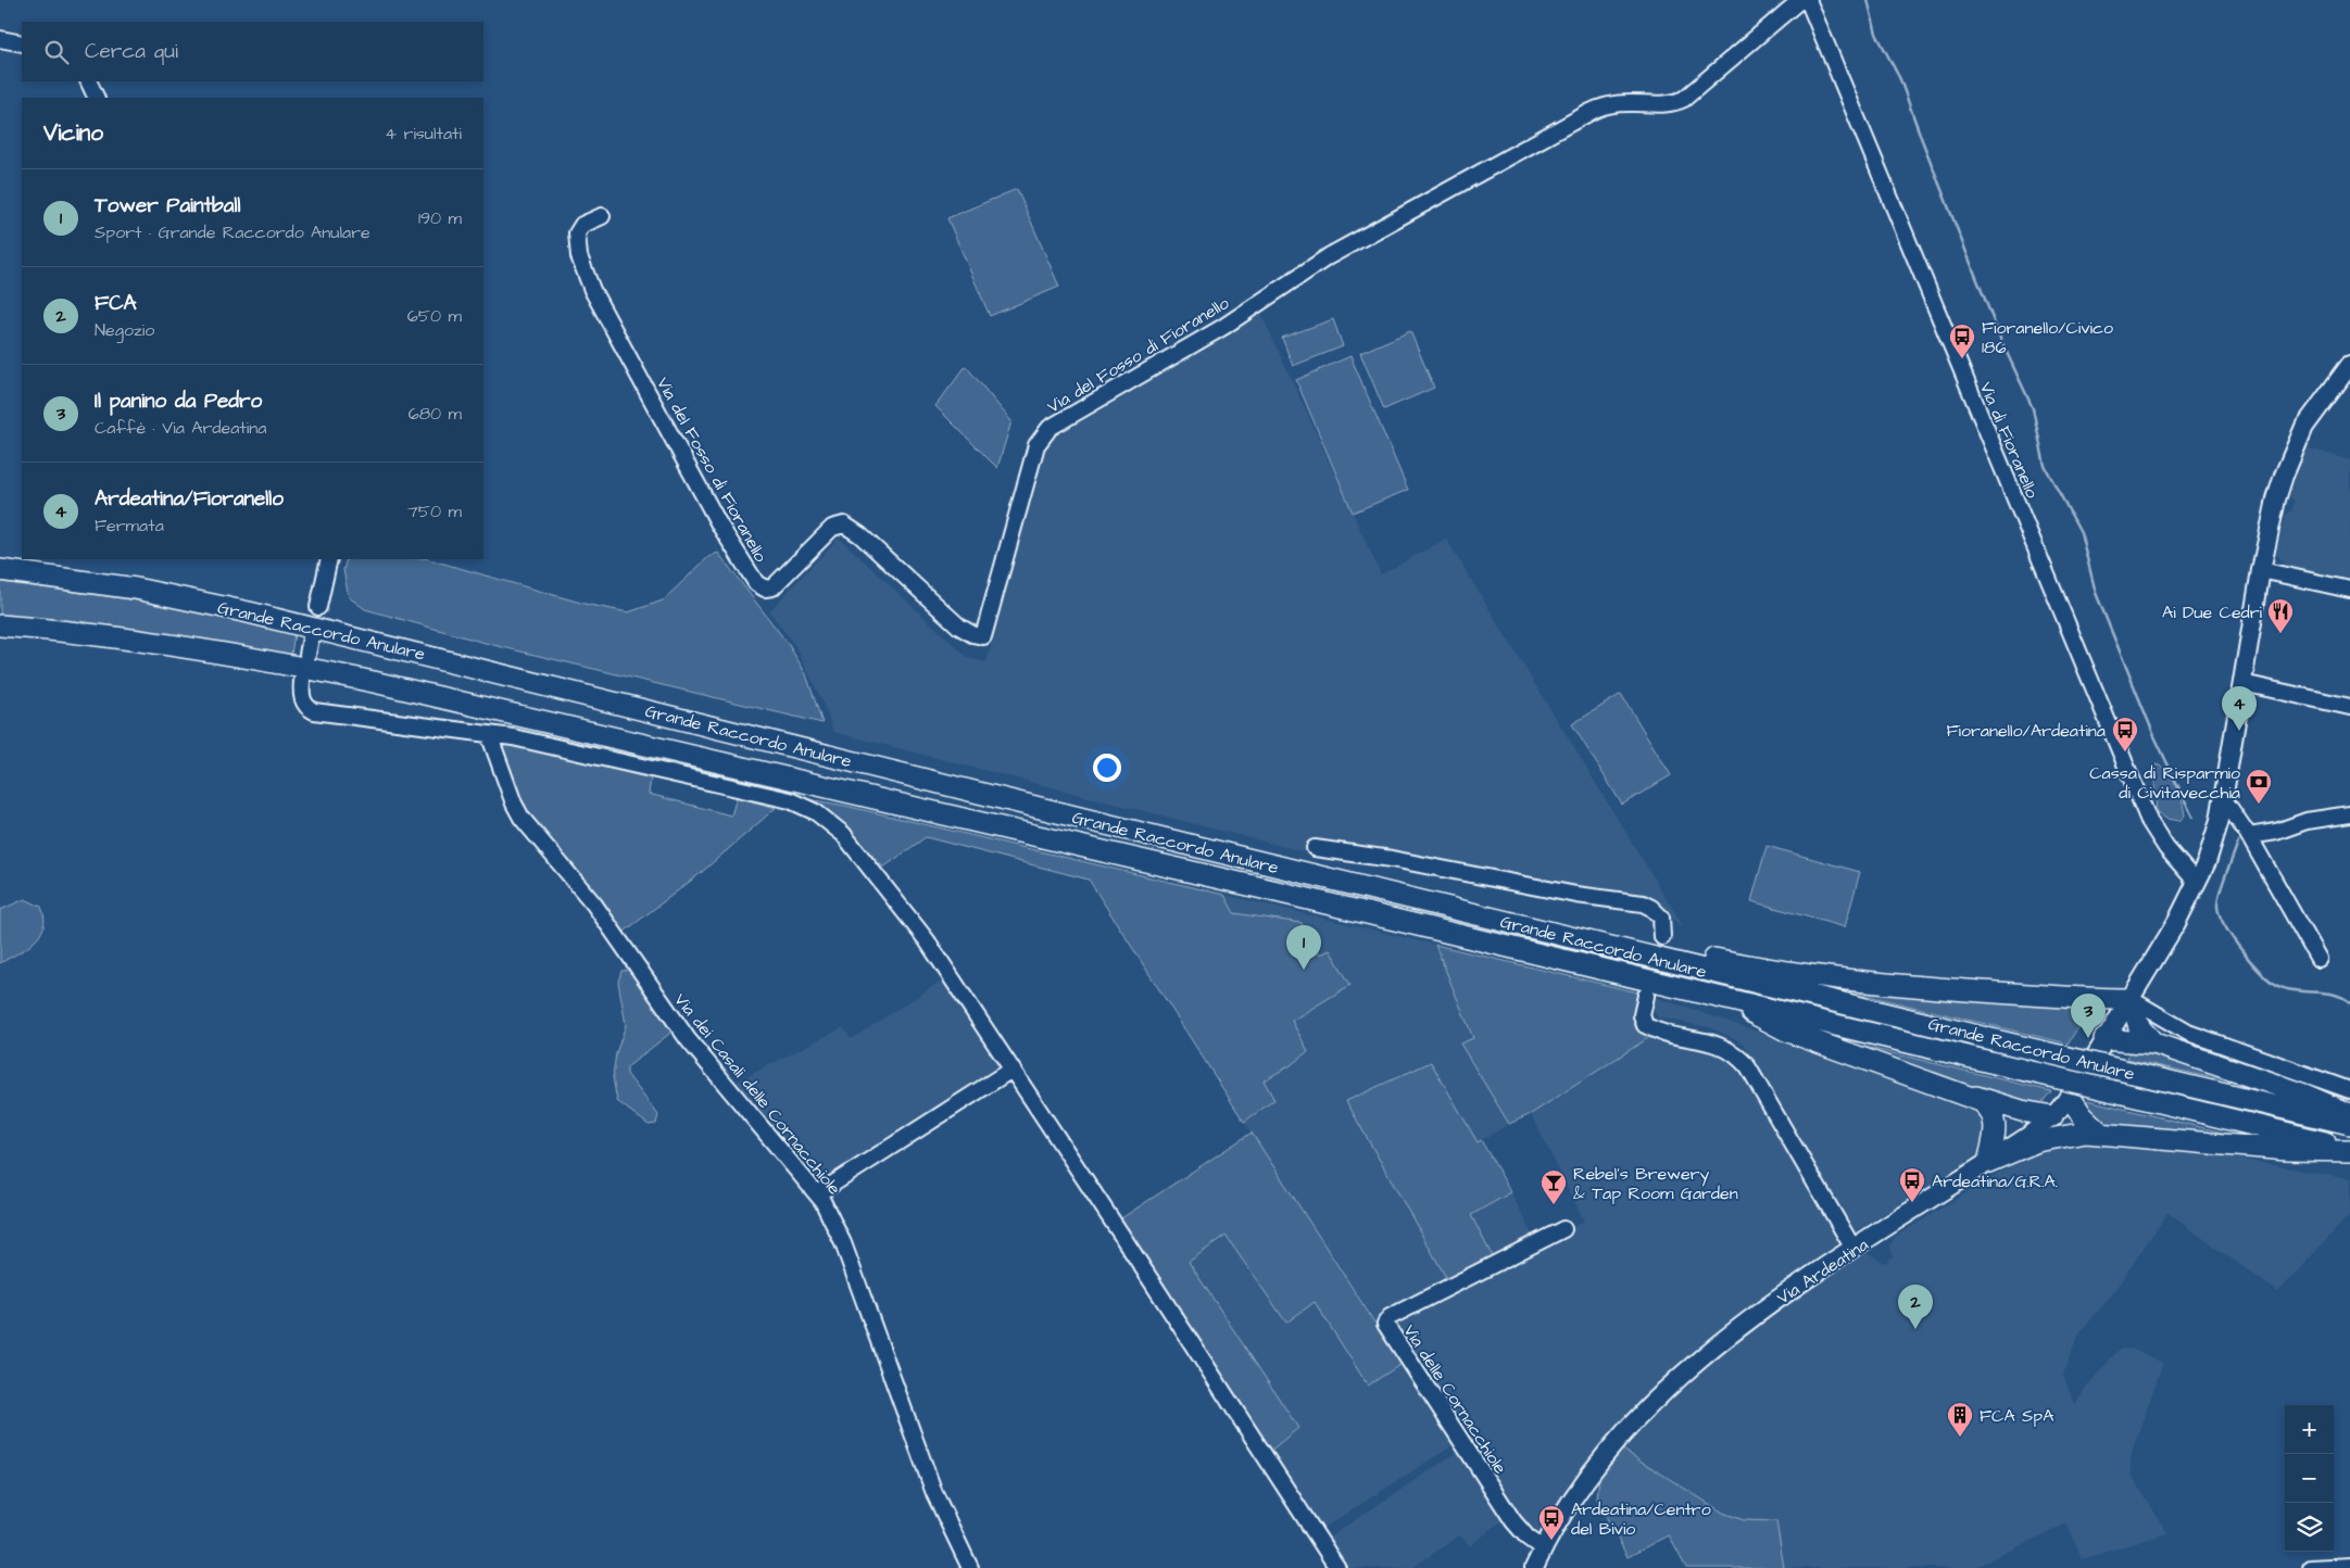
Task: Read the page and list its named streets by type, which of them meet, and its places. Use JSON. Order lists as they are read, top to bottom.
{
  "streets": {
    "highway": ["Grande Raccordo Anulare"],
    "main road": ["Via Ardeatina"],
    "street": [
      "Via del Fosso di Fioranello",
      "Via di Fioranello",
      "Via dei Casali delle Cornacchiole",
      "Via delle Cornacchiole"
    ]
  },
  "crossings": [
    ["Via di Fioranello", "Via Ardeatina"],
    ["Via Ardeatina", "Via delle Cornacchiole"]
  ],
  "places": {
    "bus stop": [
      "Fioranello/Civico 186",
      "Fioranello/Ardeatina",
      "Ardeatina/G.R.A.",
      "Ardeatina/Centro del Bivio"
    ],
    "restaurant": ["Ai Due Cedri"],
    "bank": ["Cassa di Risparmio di Civitavecchia"],
    "bar": ["Rebel's Brewery & Tap Room Garden"],
    "building": ["FCA SpA"]
  },
  "page": {
    "search": "Cerca qui",
    "heading": ["Vicino", "4 risultati"],
    "list": [
      {
        "mark": "1",
        "name": "Tower Paintball",
        "note": "Sport · Grande Raccordo Anulare",
        "value": "190 m"
      },
      {
        "mark": "2",
        "name": "FCA",
        "note": "Negozio",
        "value": "650 m"
      },
      {
        "mark": "3",
        "name": "Il panino da Pedro",
        "note": "Caffè · Via Ardeatina",
        "value": "680 m"
      },
      {
        "mark": "4",
        "name": "Ardeatina/Fioranello",
        "note": "Fermata",
        "value": "750 m"
      }
    ],
    "pins": [
      "4",
      "1",
      "3",
      "2"
    ],
    "map_buttons": ["+", "−"]
  }
}
